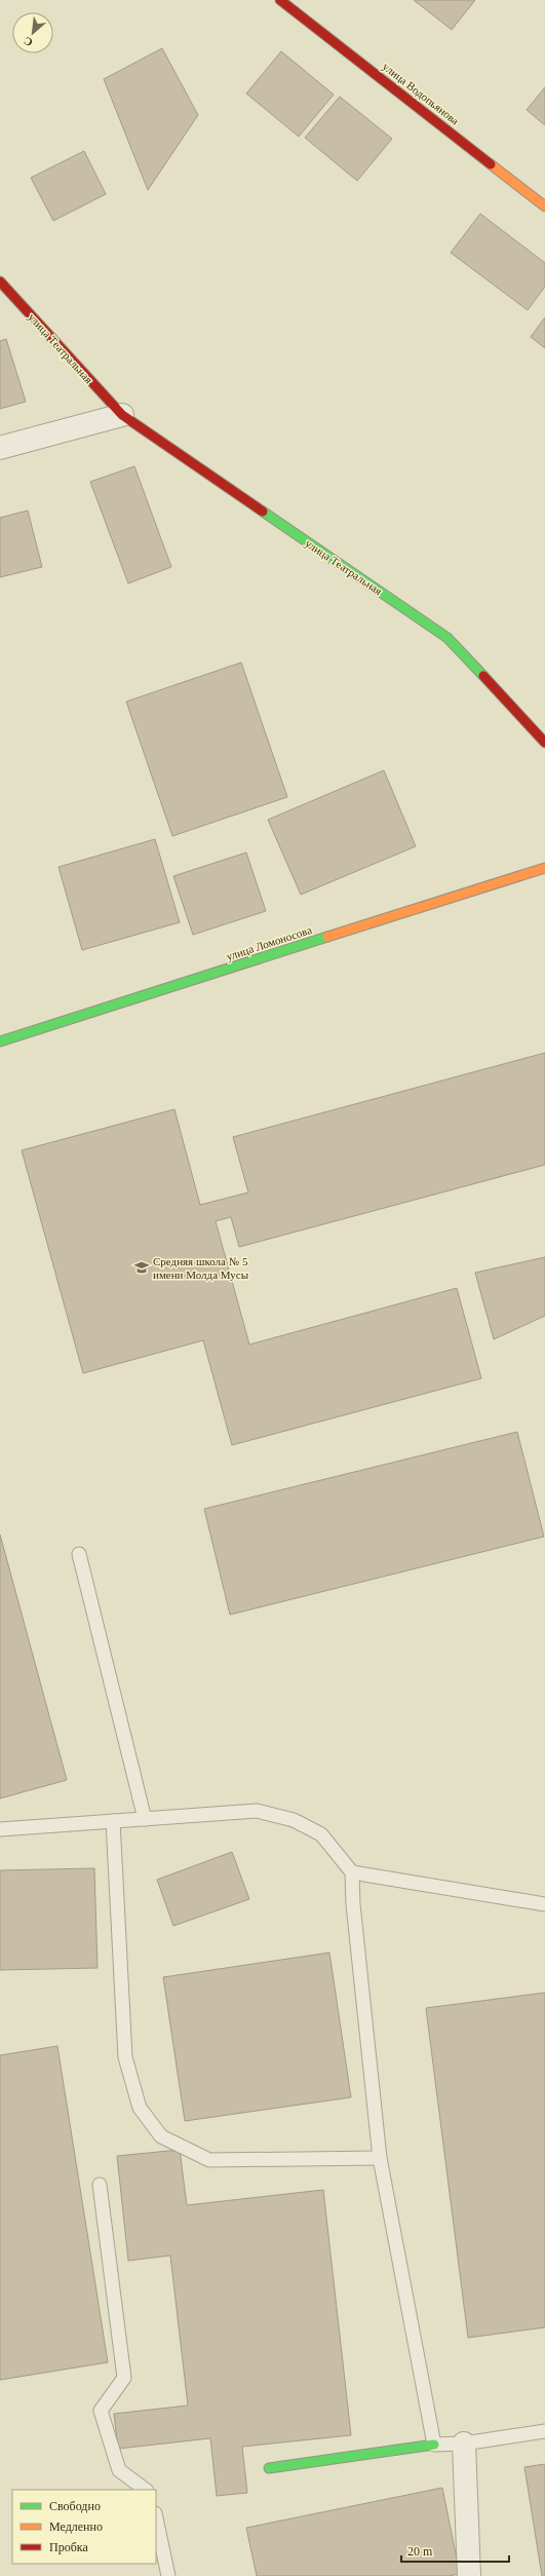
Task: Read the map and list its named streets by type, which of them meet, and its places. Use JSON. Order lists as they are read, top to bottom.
{
  "streets": {
    "street": ["улица Водопьянова", "улица Театральная", "улица Ломоносова"]
  },
  "places": {
    "school or university": ["Средняя школа № 5 имени Молда Мусы"]
  },
  "legend": ["Свободно", "Медленно", "Пробка"],
  "scale_bar": "20 m",
  "north": "bottom left"
}
